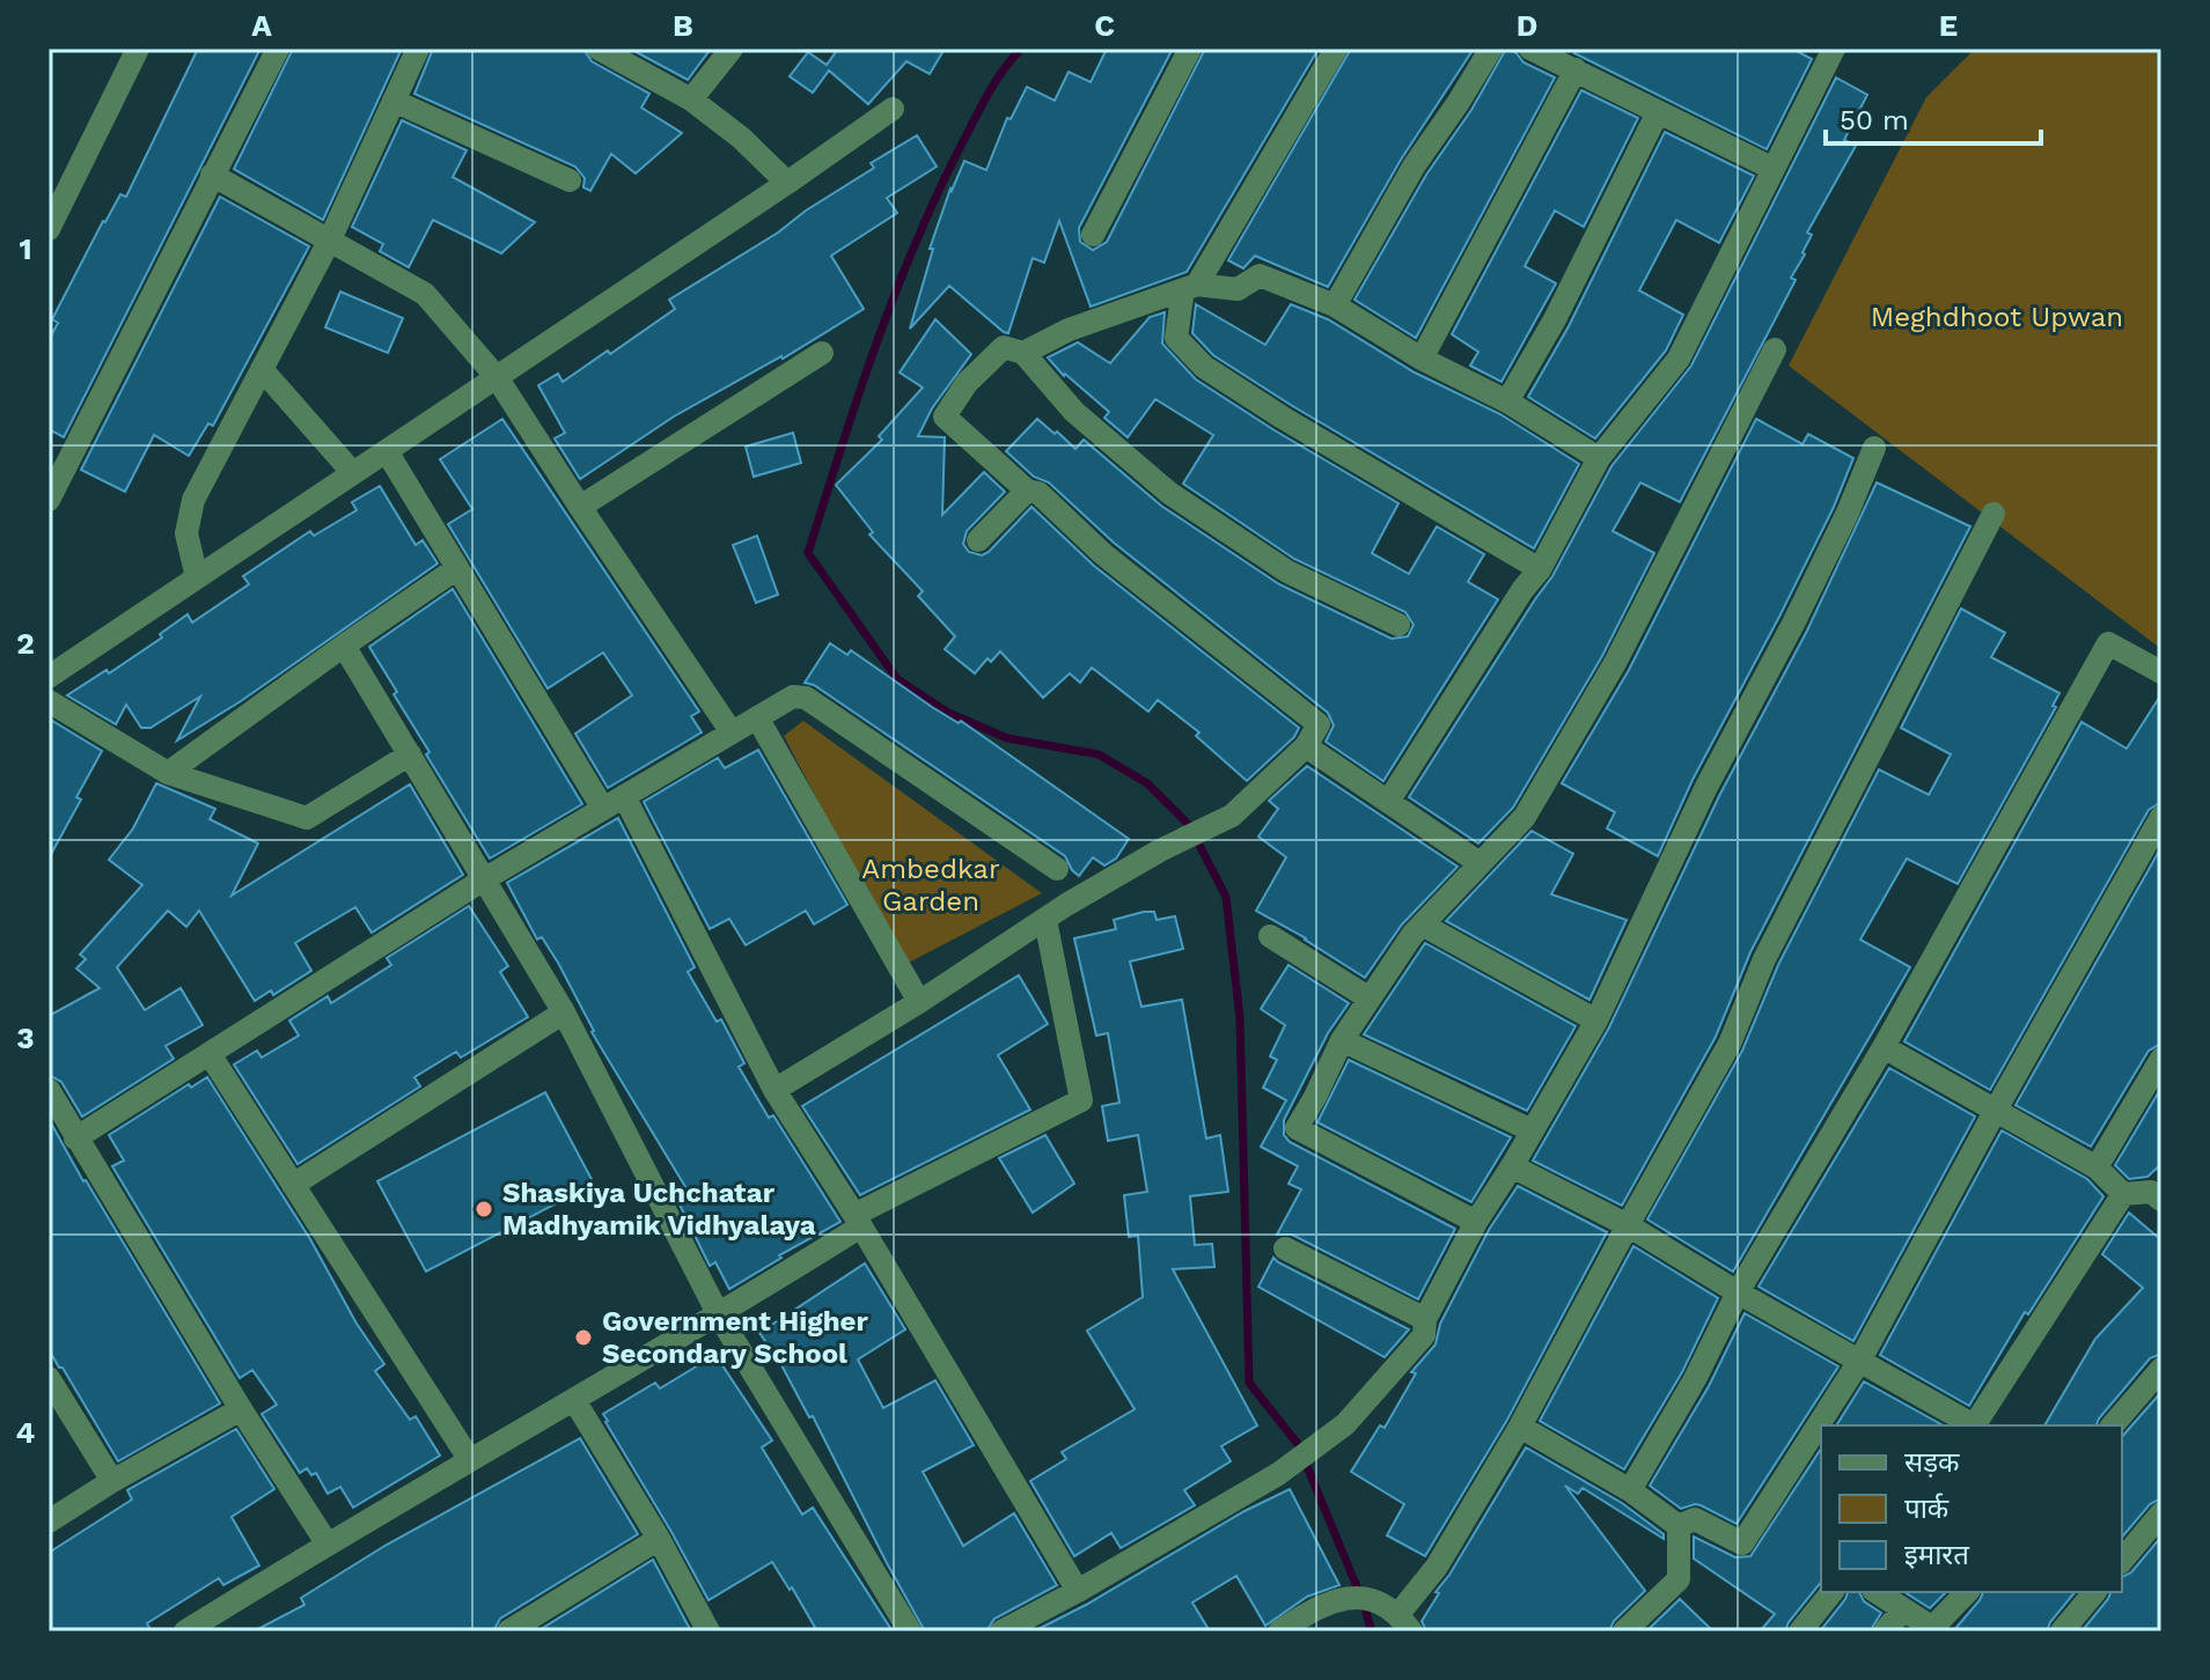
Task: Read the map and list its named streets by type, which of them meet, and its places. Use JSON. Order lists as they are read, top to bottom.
{
  "parks": ["Meghdhoot Upwan", "Ambedkar Garden"],
  "places": ["Shaskiya Uchchatar Madhyamik Vidhyalaya", "Government Higher Secondary School"],
  "legend": ["सड़क", "पार्क", "इमारत"],
  "scale_bar": "50 m",
  "grid": {
    "columns": [
      "A",
      "B",
      "C",
      "D",
      "E"
    ],
    "rows": [
      "1",
      "2",
      "3",
      "4"
    ]
  }
}
